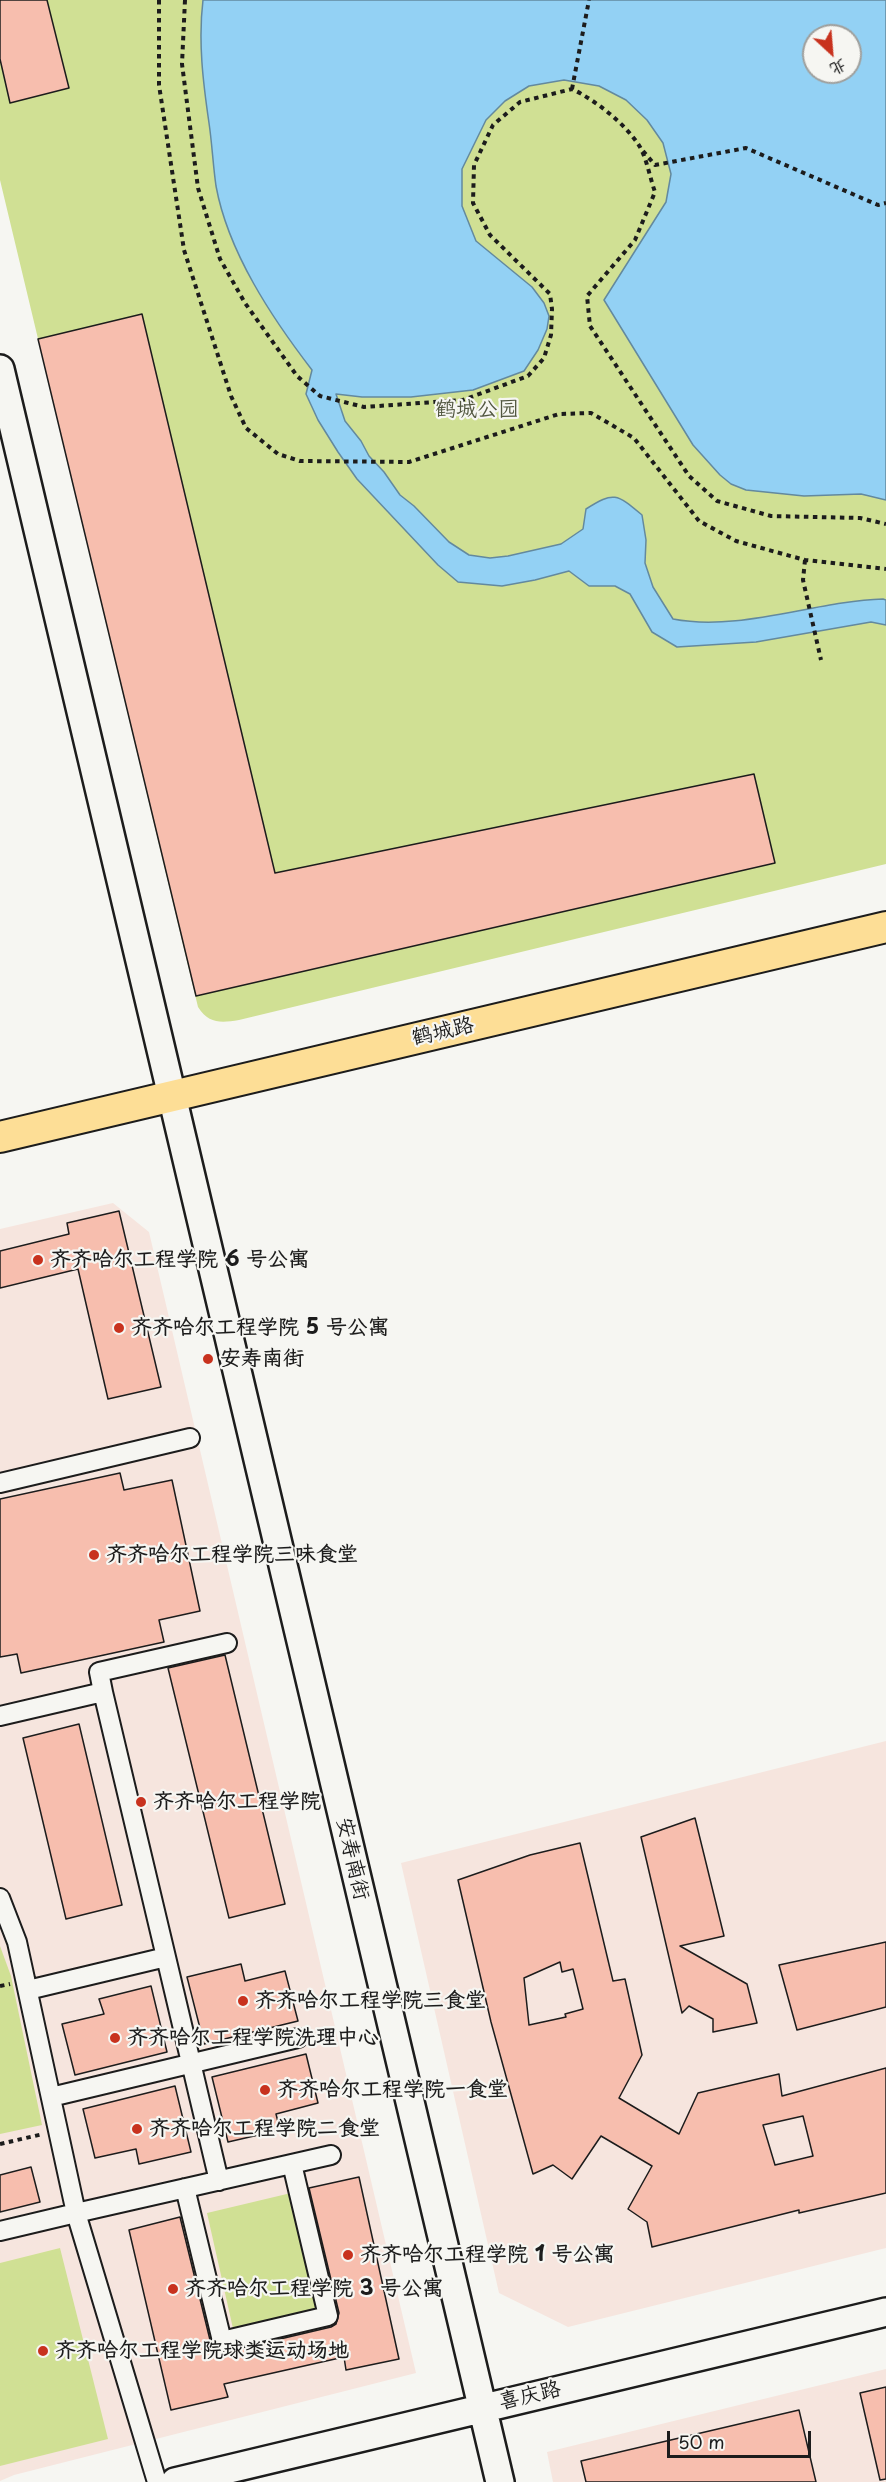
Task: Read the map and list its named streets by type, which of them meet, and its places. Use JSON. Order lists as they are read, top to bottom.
{
  "streets": {
    "main road": ["鹤城路"],
    "street": ["安寿南街", "喜庆路"]
  },
  "crossings": [
    ["鹤城路", "安寿南街"],
    ["安寿南街", "喜庆路"]
  ],
  "parks": ["鹤城公园"],
  "places": [
    "齐齐哈尔工程学院 6 号公寓",
    "齐齐哈尔工程学院 5 号公寓",
    "安寿南街",
    "齐齐哈尔工程学院三味食堂",
    "齐齐哈尔工程学院",
    "齐齐哈尔工程学院三食堂",
    "齐齐哈尔工程学院洗理中心",
    "齐齐哈尔工程学院一食堂",
    "齐齐哈尔工程学院二食堂",
    "齐齐哈尔工程学院 1 号公寓",
    "齐齐哈尔工程学院 3 号公寓",
    "齐齐哈尔工程学院球类运动场地"
  ],
  "scale_bar": "50 m",
  "north": "bottom right"
}
